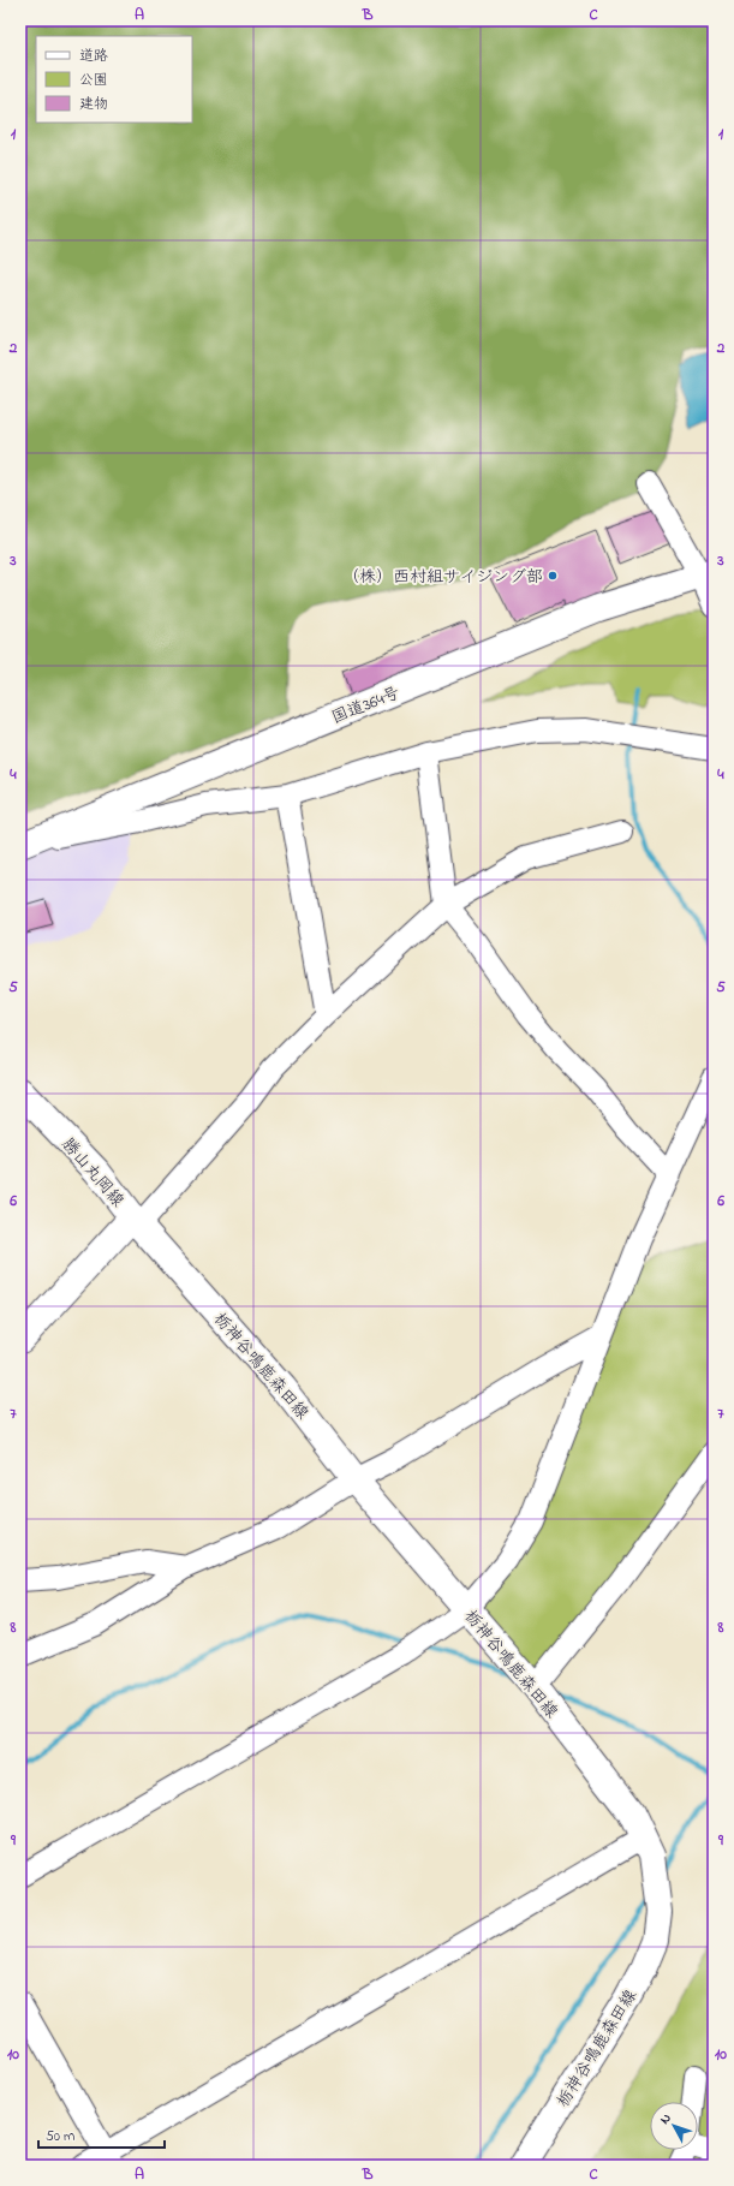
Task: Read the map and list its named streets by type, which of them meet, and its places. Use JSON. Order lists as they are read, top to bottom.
{
  "streets": {
    "main road": ["国道364号", "勝山丸岡線", "栃神谷鳴鹿森田線"]
  },
  "crossings": [
    ["勝山丸岡線", "栃神谷鳴鹿森田線"]
  ],
  "places": ["（株）西村組サイジング部"],
  "legend": ["道路", "公園", "建物"],
  "scale_bar": "50 m",
  "north": "top left",
  "grid": {
    "columns": ["A", "B", "C"],
    "rows": [
      "1",
      "2",
      "3",
      "4",
      "5",
      "6",
      "7",
      "8",
      "9",
      "10"
    ]
  }
}
